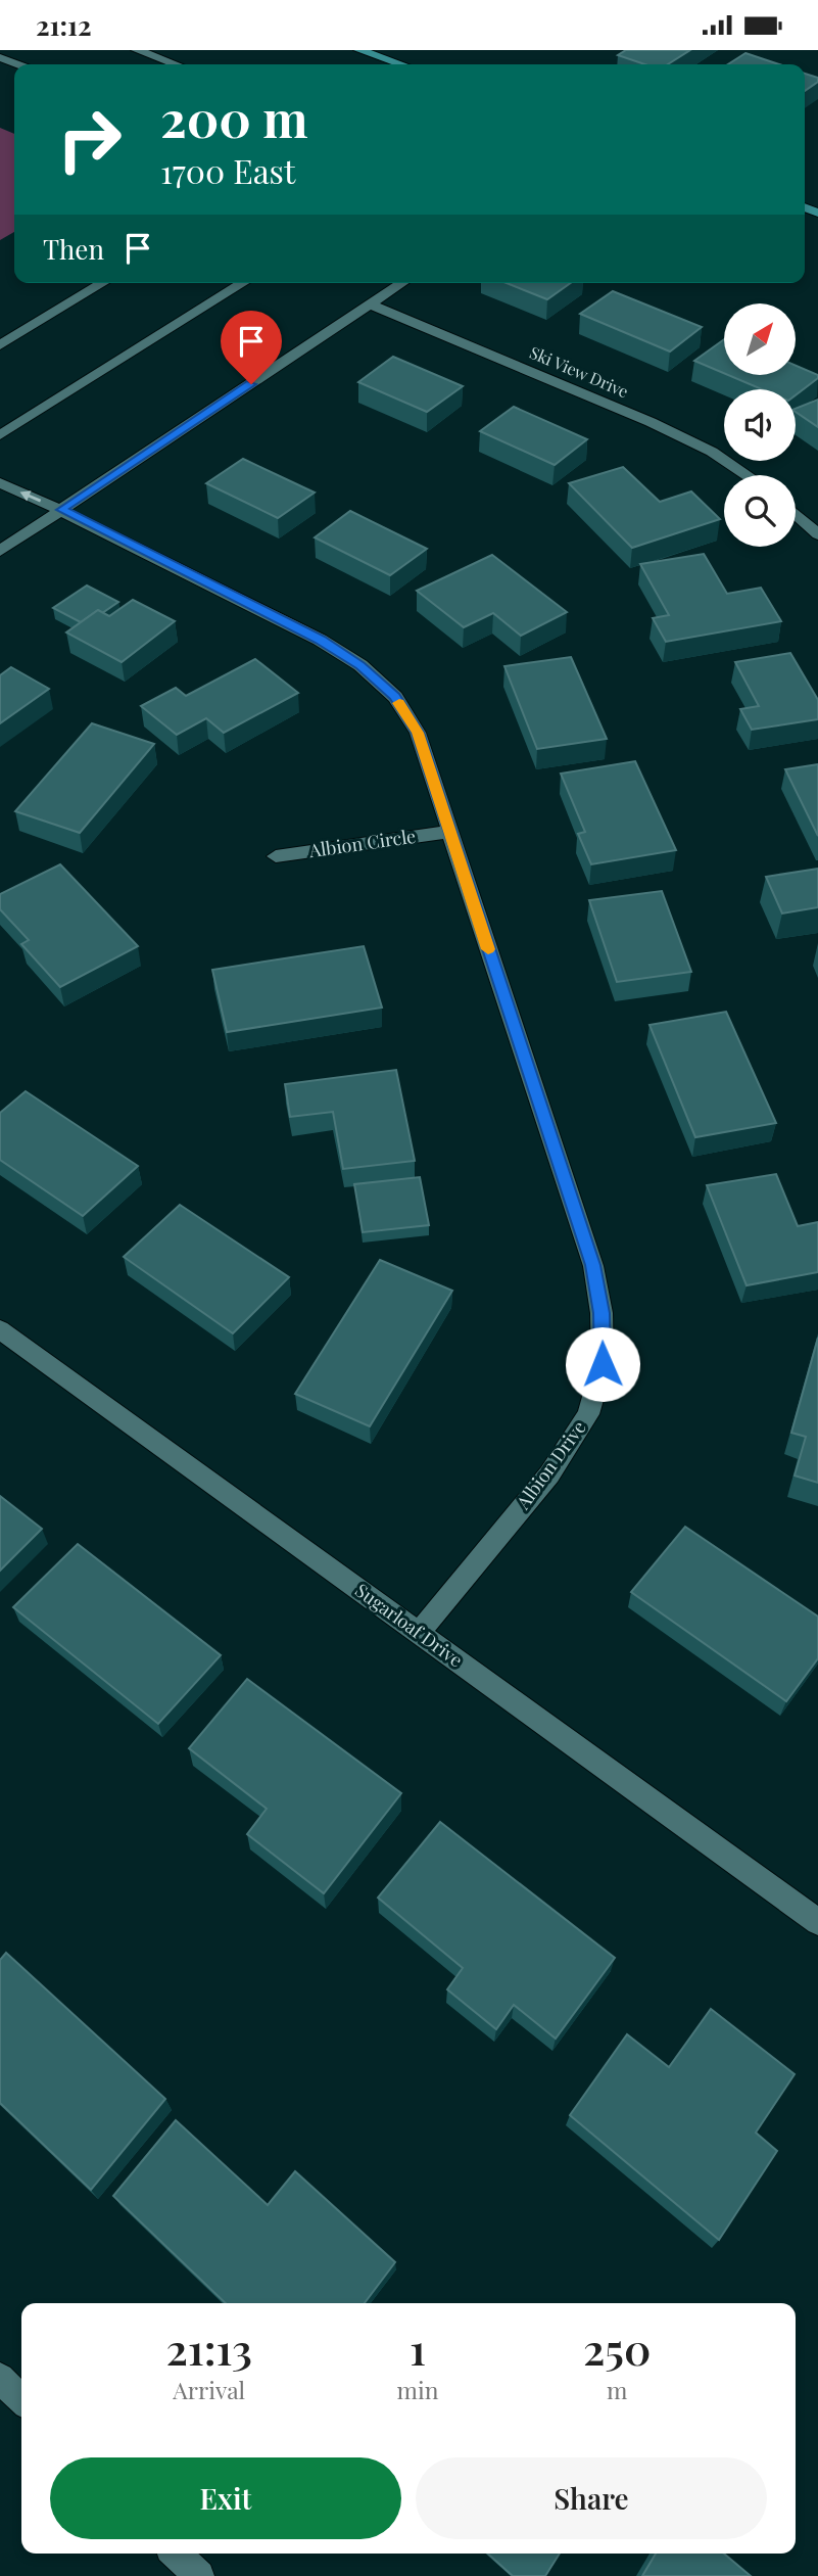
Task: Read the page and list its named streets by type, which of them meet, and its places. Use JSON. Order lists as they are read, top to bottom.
{
  "streets": {
    "street": [
      "Ski View Drive",
      "Albion Circle",
      "Albion Drive",
      "Sugarloaf Drive"
    ]
  },
  "crossings": [
    ["Albion Circle", "Albion Drive"],
    ["Albion Drive", "Sugarloaf Drive"]
  ],
  "north": "top right",
  "page": {
    "status": "21:12",
    "turn": ["200 m", "1700 East"],
    "then": "Then",
    "eta": [
      "21:13",
      "Arrival",
      "1",
      "min",
      "250",
      "m"
    ],
    "buttons": ["Exit", "Share"]
  }
}
